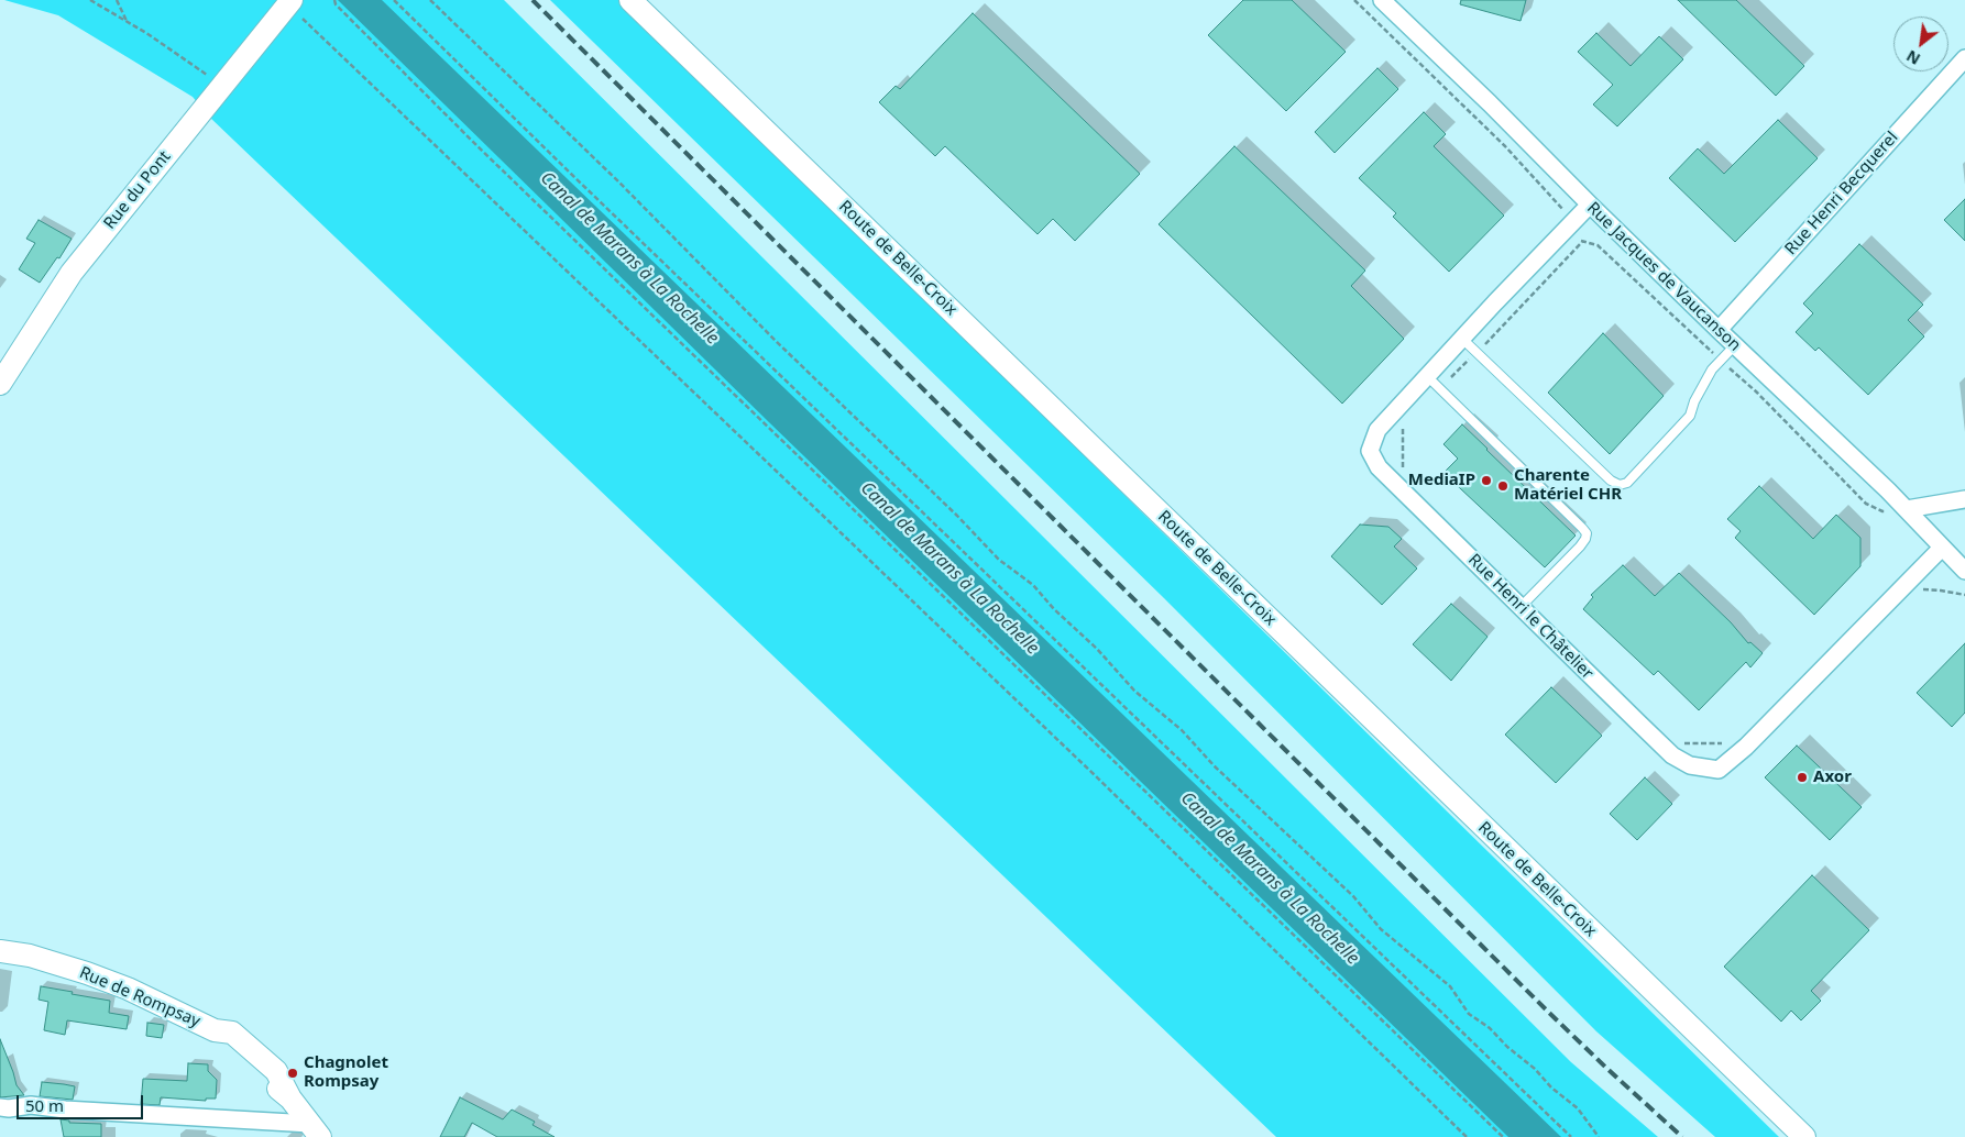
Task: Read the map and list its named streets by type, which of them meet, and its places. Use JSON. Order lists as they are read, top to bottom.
{
  "streets": {
    "street": [
      "Rue du Pont",
      "Rue Henri Becquerel",
      "Route de Belle-Croix",
      "Rue Jacques de Vaucanson",
      "Rue Henri le Châtelier",
      "Rue de Rompsay"
    ]
  },
  "crossings": [
    ["Rue Henri Becquerel", "Rue Jacques de Vaucanson"],
    ["Rue Jacques de Vaucanson", "Rue Henri le Châtelier"]
  ],
  "water": ["Canal de Marans à La Rochelle"],
  "places": [
    "MediaIP",
    "Charente Matériel CHR",
    "Axor",
    "Chagnolet Rompsay"
  ],
  "scale_bar": "50 m",
  "north": "bottom left"
}
